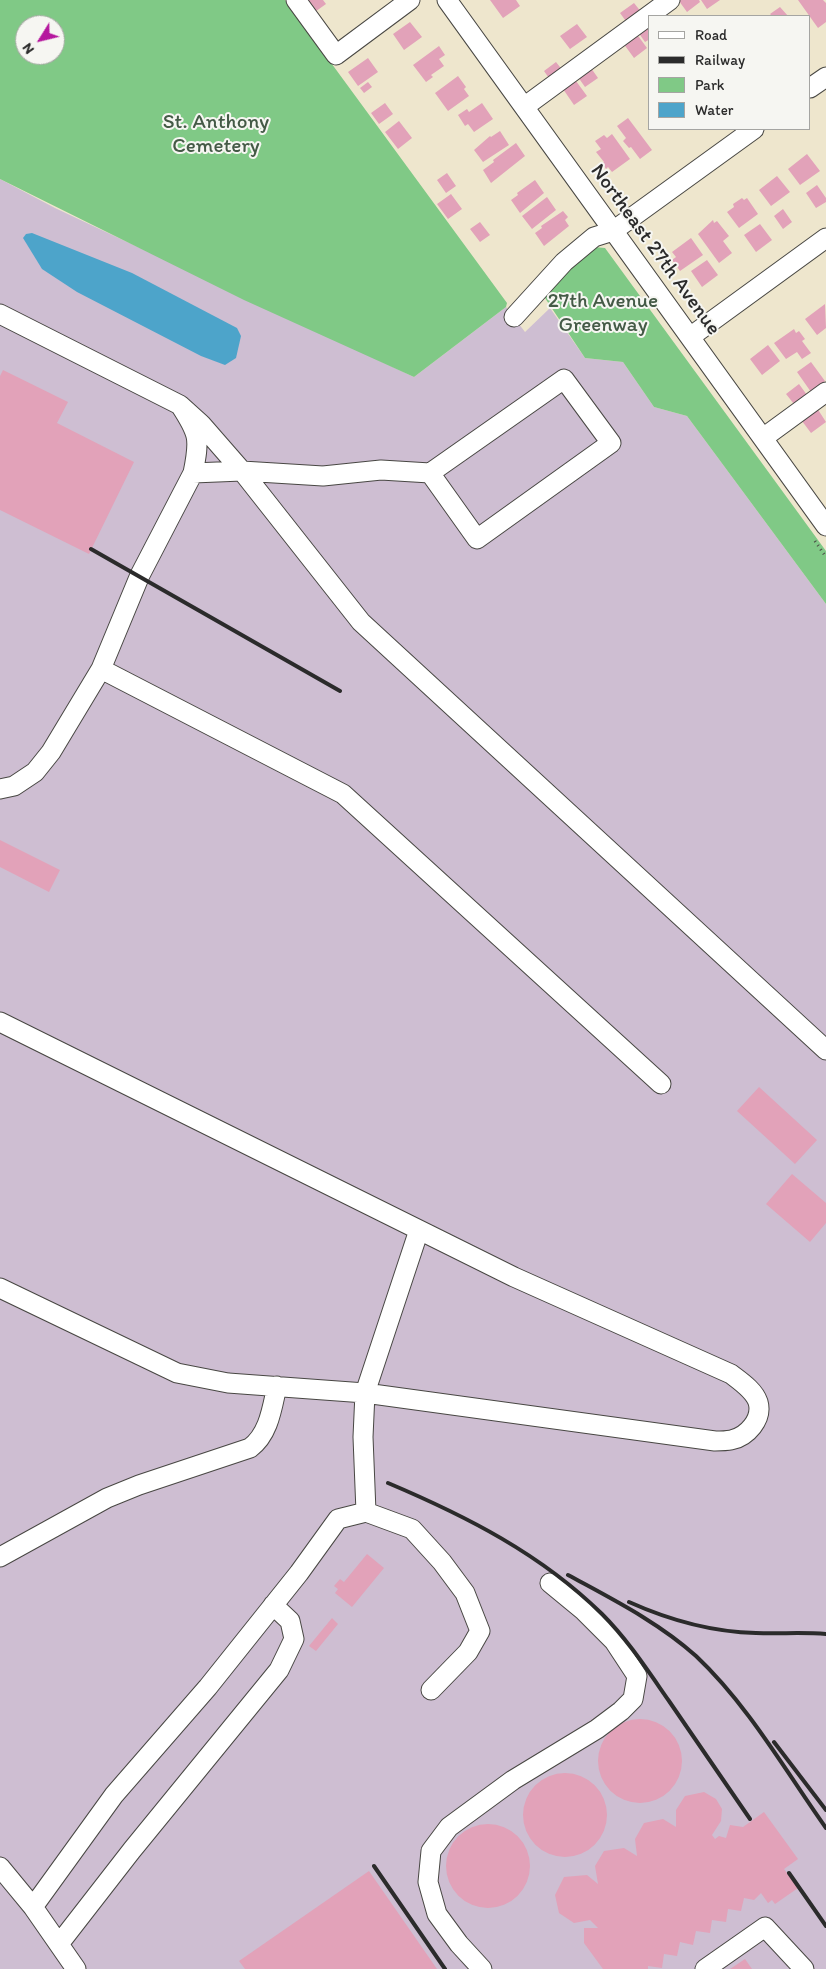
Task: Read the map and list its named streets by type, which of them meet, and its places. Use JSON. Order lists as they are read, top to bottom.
{
  "streets": {
    "street": ["Northeast 27th Avenue"]
  },
  "parks": ["St. Anthony Cemetery", "27th Avenue Greenway"],
  "legend": [
    "Road",
    "Railway",
    "Park",
    "Water"
  ],
  "north": "bottom left"
}
